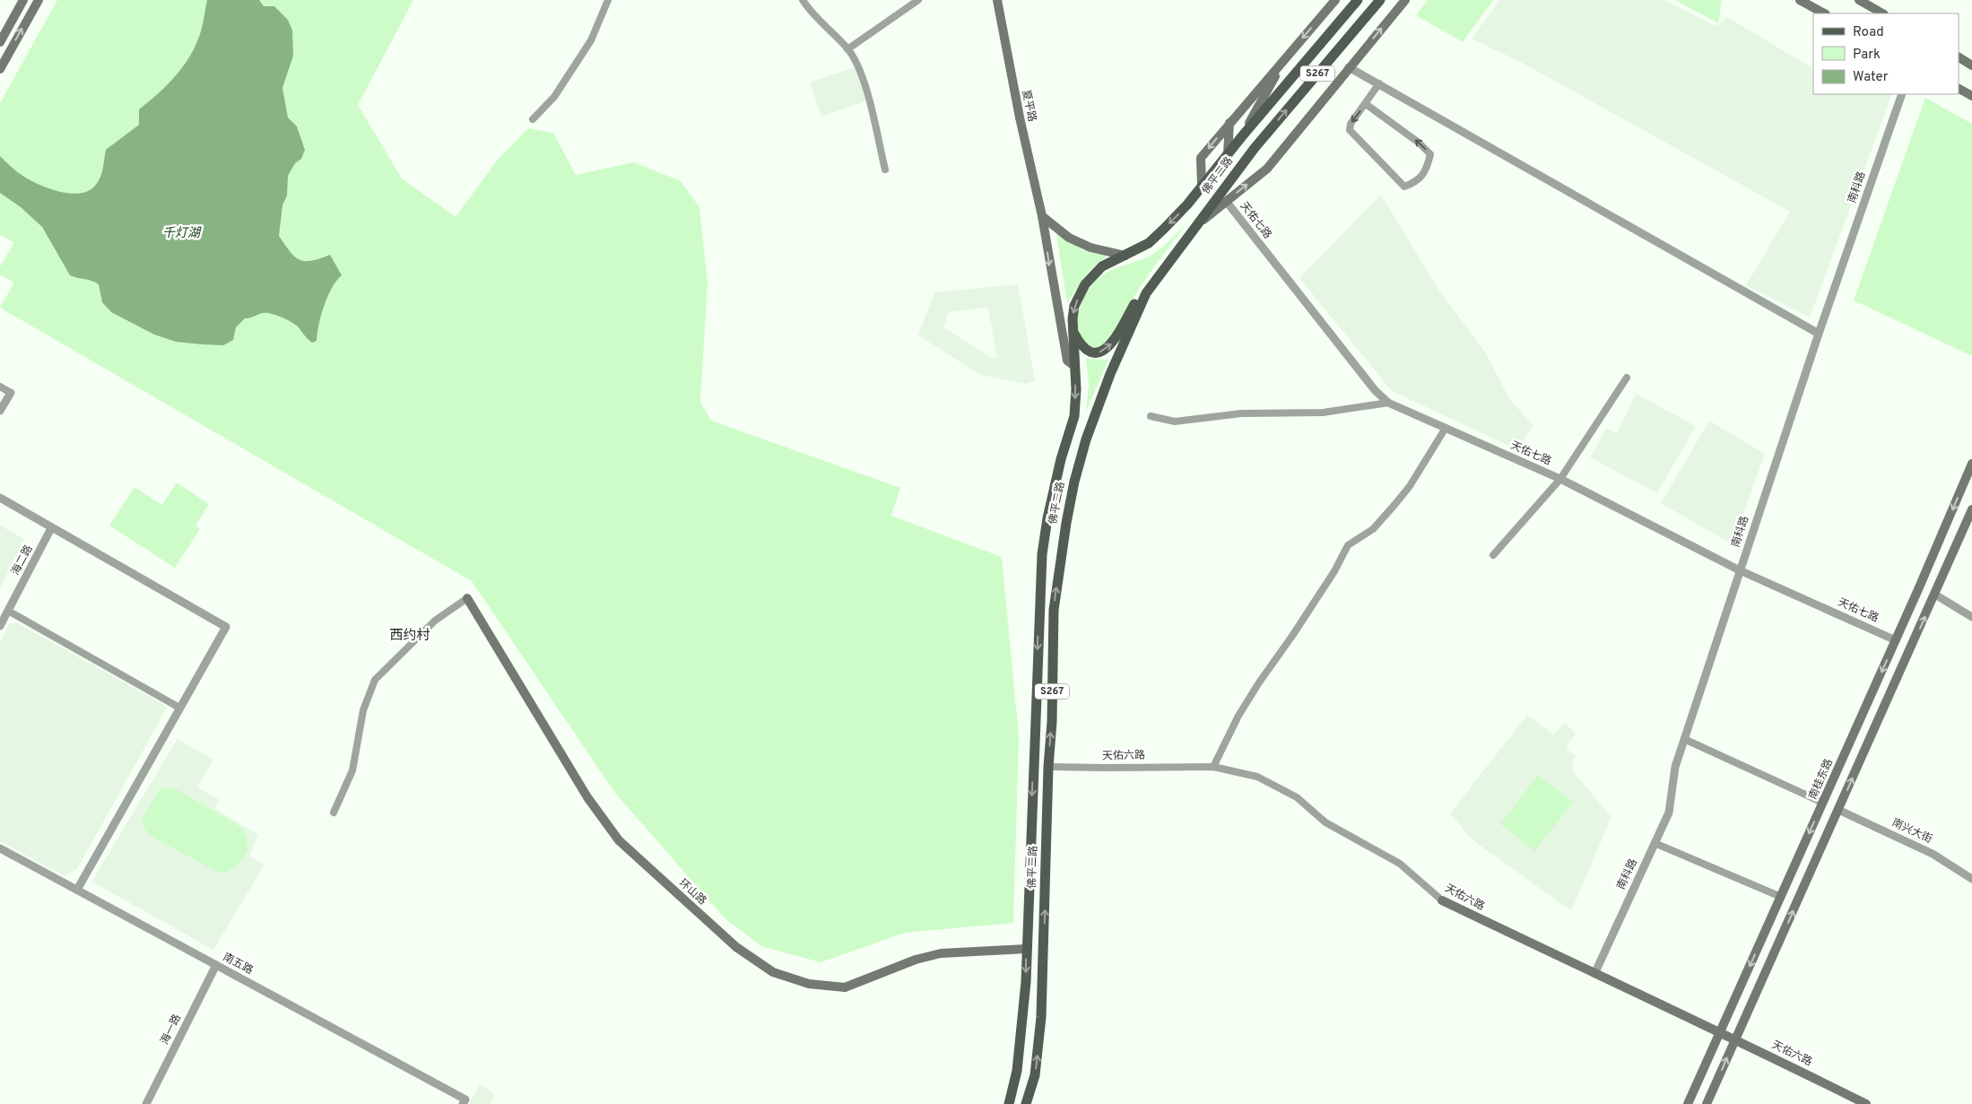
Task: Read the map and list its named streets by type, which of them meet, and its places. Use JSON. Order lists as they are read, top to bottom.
{
  "streets": {
    "main road": [
      "S267",
      "夏平路",
      "佛平二路",
      "天佑六路",
      "南桂东路",
      "环山路"
    ],
    "street": [
      "南科路",
      "天佑七路",
      "海二路",
      "南兴大街",
      "南五路",
      "海一路"
    ]
  },
  "crossings": [
    ["夏平路", "佛平二路"],
    ["佛平二路", "天佑六路"],
    ["佛平二路", "环山路"],
    ["南科路", "天佑七路"],
    ["南科路", "天佑六路"],
    ["天佑七路", "南桂东路"],
    ["天佑六路", "南桂东路"],
    ["南五路", "海一路"]
  ],
  "one_way": ["夏平路"],
  "districts": ["西约村"],
  "water": ["千灯湖"],
  "legend": ["Road", "Park", "Water"]
}
